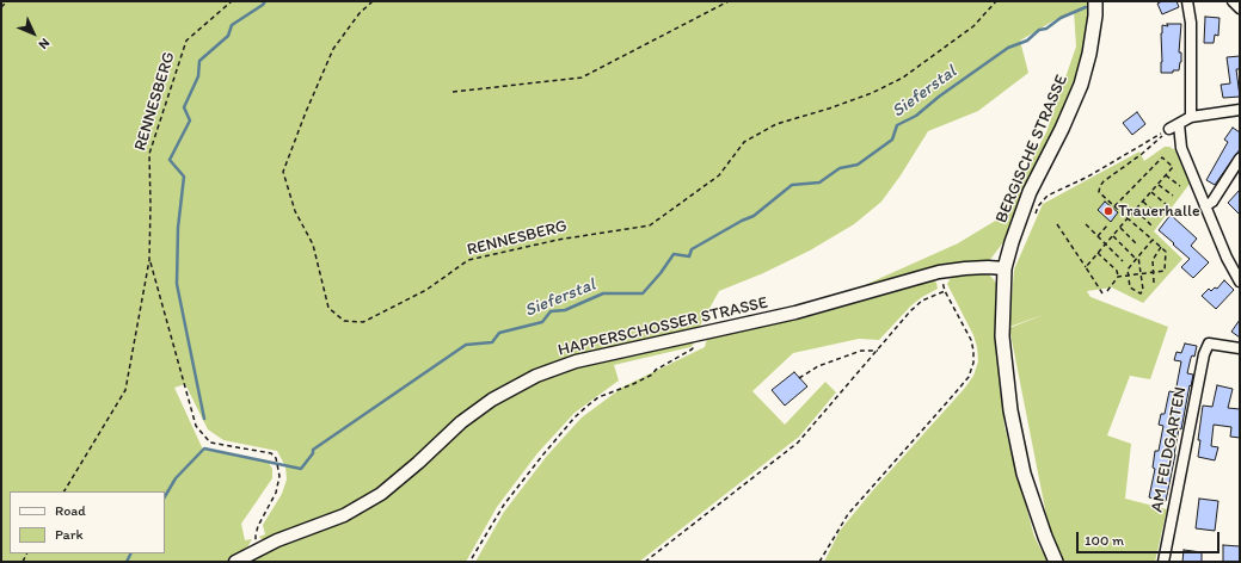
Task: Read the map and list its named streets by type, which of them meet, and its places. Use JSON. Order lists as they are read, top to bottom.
{
  "streets": {
    "main road": ["BERGISCHE STRASSE"],
    "street": ["HAPPERSCHOSSER STRASSE", "AM FELDGARTEN"],
    "path": ["RENNESBERG"]
  },
  "crossings": [
    ["RENNESBERG", "HAPPERSCHOSSER STRASSE"],
    ["BERGISCHE STRASSE", "HAPPERSCHOSSER STRASSE"]
  ],
  "water": ["Sieferstal"],
  "places": ["Trauerhalle"],
  "legend": ["Road", "Park"],
  "scale_bar": "100 m",
  "north": "bottom right"
}
